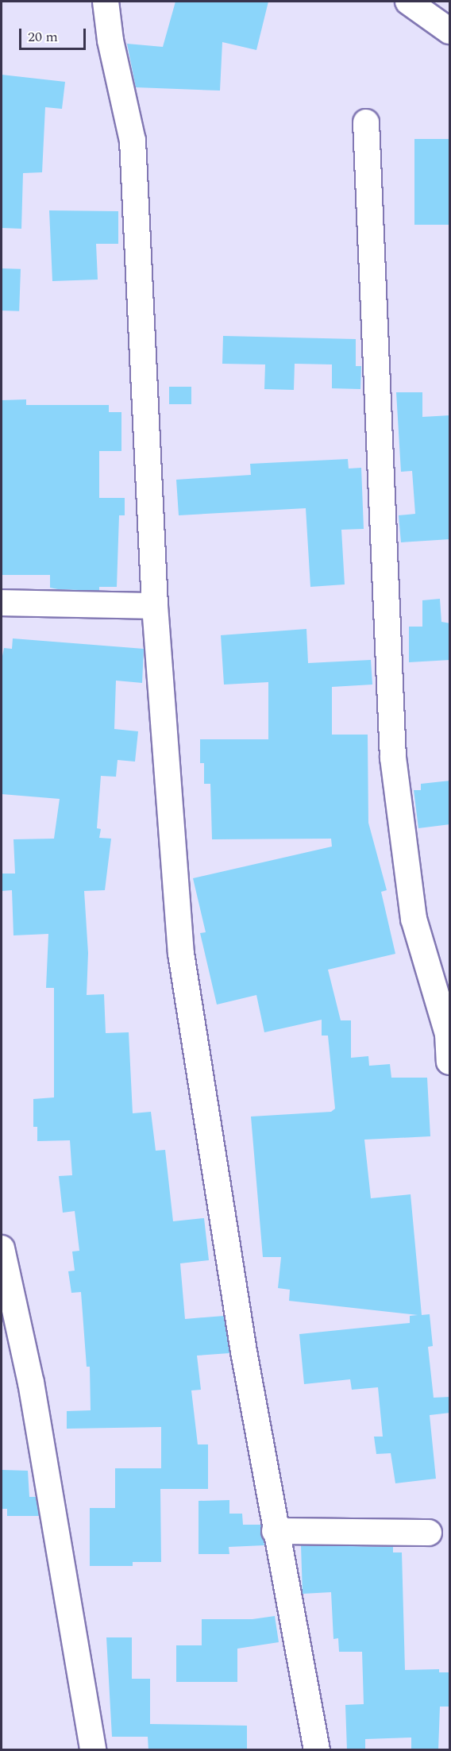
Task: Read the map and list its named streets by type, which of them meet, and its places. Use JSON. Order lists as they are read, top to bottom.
{
  "scale_bar": "20 m"
}
